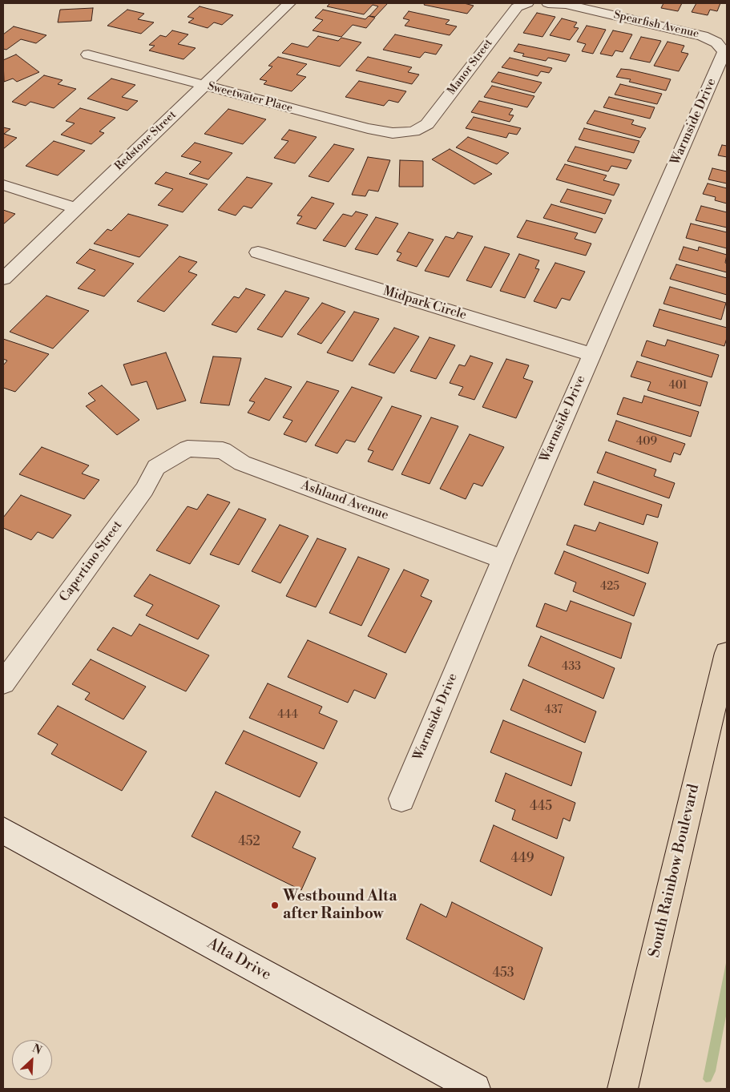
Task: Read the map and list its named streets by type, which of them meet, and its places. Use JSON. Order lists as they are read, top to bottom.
{
  "streets": {
    "main road": ["South Rainbow Boulevard"],
    "street": [
      "Spearfish Avenue",
      "Manor Street",
      "Sweetwater Place",
      "Warmside Drive",
      "Redstone Street",
      "Midpark Circle",
      "Ashland Avenue",
      "Capertino Street",
      "Alta Drive"
    ]
  },
  "crossings": [
    ["Spearfish Avenue", "Warmside Drive"],
    ["Manor Street", "Sweetwater Place"],
    ["Sweetwater Place", "Redstone Street"],
    ["Warmside Drive", "Midpark Circle"],
    ["Warmside Drive", "Ashland Avenue"],
    ["Ashland Avenue", "Capertino Street"]
  ],
  "places": ["Westbound Alta after Rainbow"],
  "house_numbers": [
    "401",
    "409",
    "425",
    "433",
    "437",
    "444",
    "445",
    "452",
    "449",
    "453"
  ],
  "north": "top right"
}
